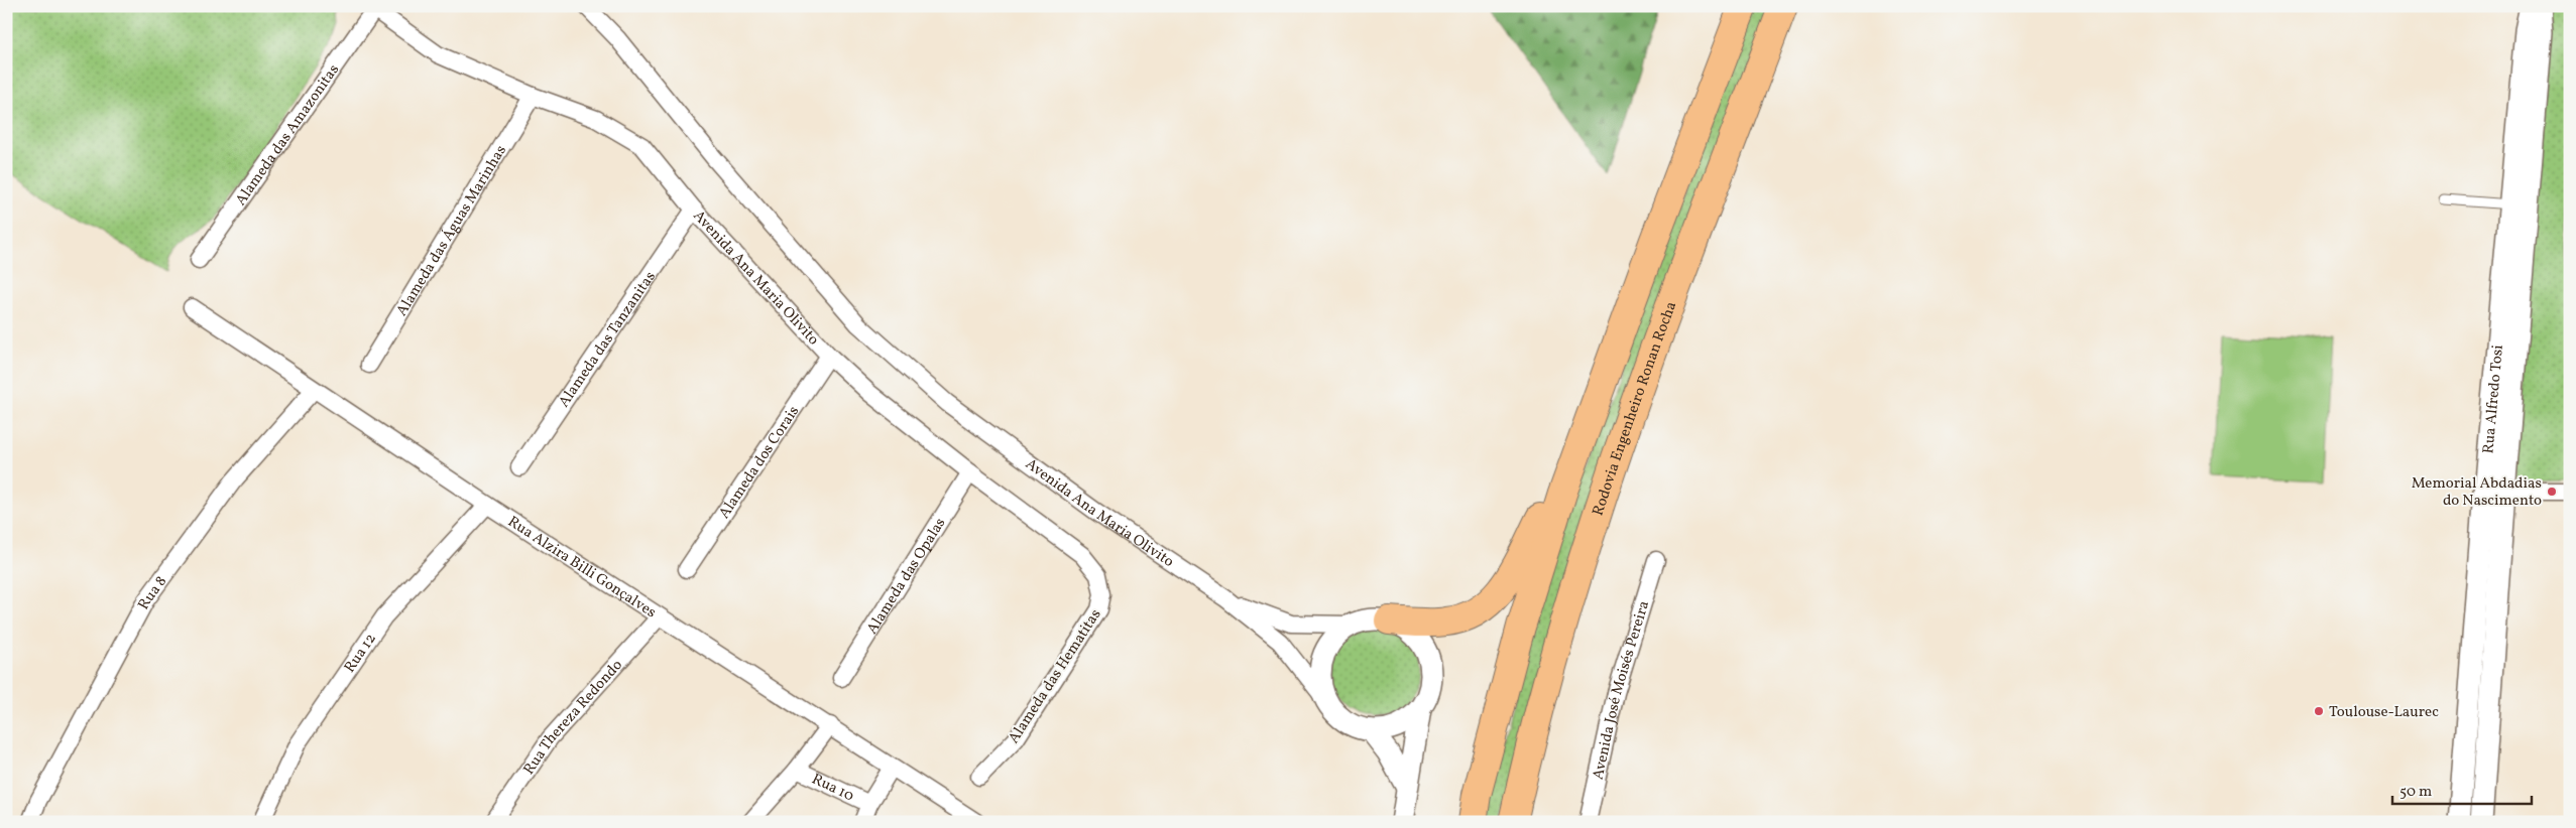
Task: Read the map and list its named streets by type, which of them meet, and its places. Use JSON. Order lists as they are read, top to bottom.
{
  "streets": {
    "highway": ["Rodovia Engenheiro Ronan Rocha"],
    "street": [
      "Alameda das Amazonitas",
      "Alameda das Águas Marinhas",
      "Avenida Ana Maria Olivito",
      "Alameda das Tanzanitas",
      "Rua Alfredo Tosi",
      "Alameda dos Corais",
      "Rua Alzira Billi Gonçalves",
      "Alameda das Opalas",
      "Rua 8",
      "Rua 12",
      "Alameda das Hematitas",
      "Avenida José Moisés Pereira",
      "Rua Thereza Redondo",
      "Rua 10"
    ]
  },
  "crossings": [
    ["Alameda das Amazonitas", "Avenida Ana Maria Olivito"],
    ["Alameda das Águas Marinhas", "Avenida Ana Maria Olivito"],
    ["Avenida Ana Maria Olivito", "Alameda das Tanzanitas"],
    ["Avenida Ana Maria Olivito", "Alameda dos Corais"],
    ["Avenida Ana Maria Olivito", "Alameda das Opalas"],
    ["Avenida Ana Maria Olivito", "Alameda das Hematitas"],
    ["Rua Alzira Billi Gonçalves", "Rua 8"],
    ["Rua Alzira Billi Gonçalves", "Rua 12"],
    ["Rua Alzira Billi Gonçalves", "Rua Thereza Redondo"]
  ],
  "places": ["Memorial Abdadias do Nascimento", "Toulouse-Laurec"],
  "scale_bar": "50 m"
}
